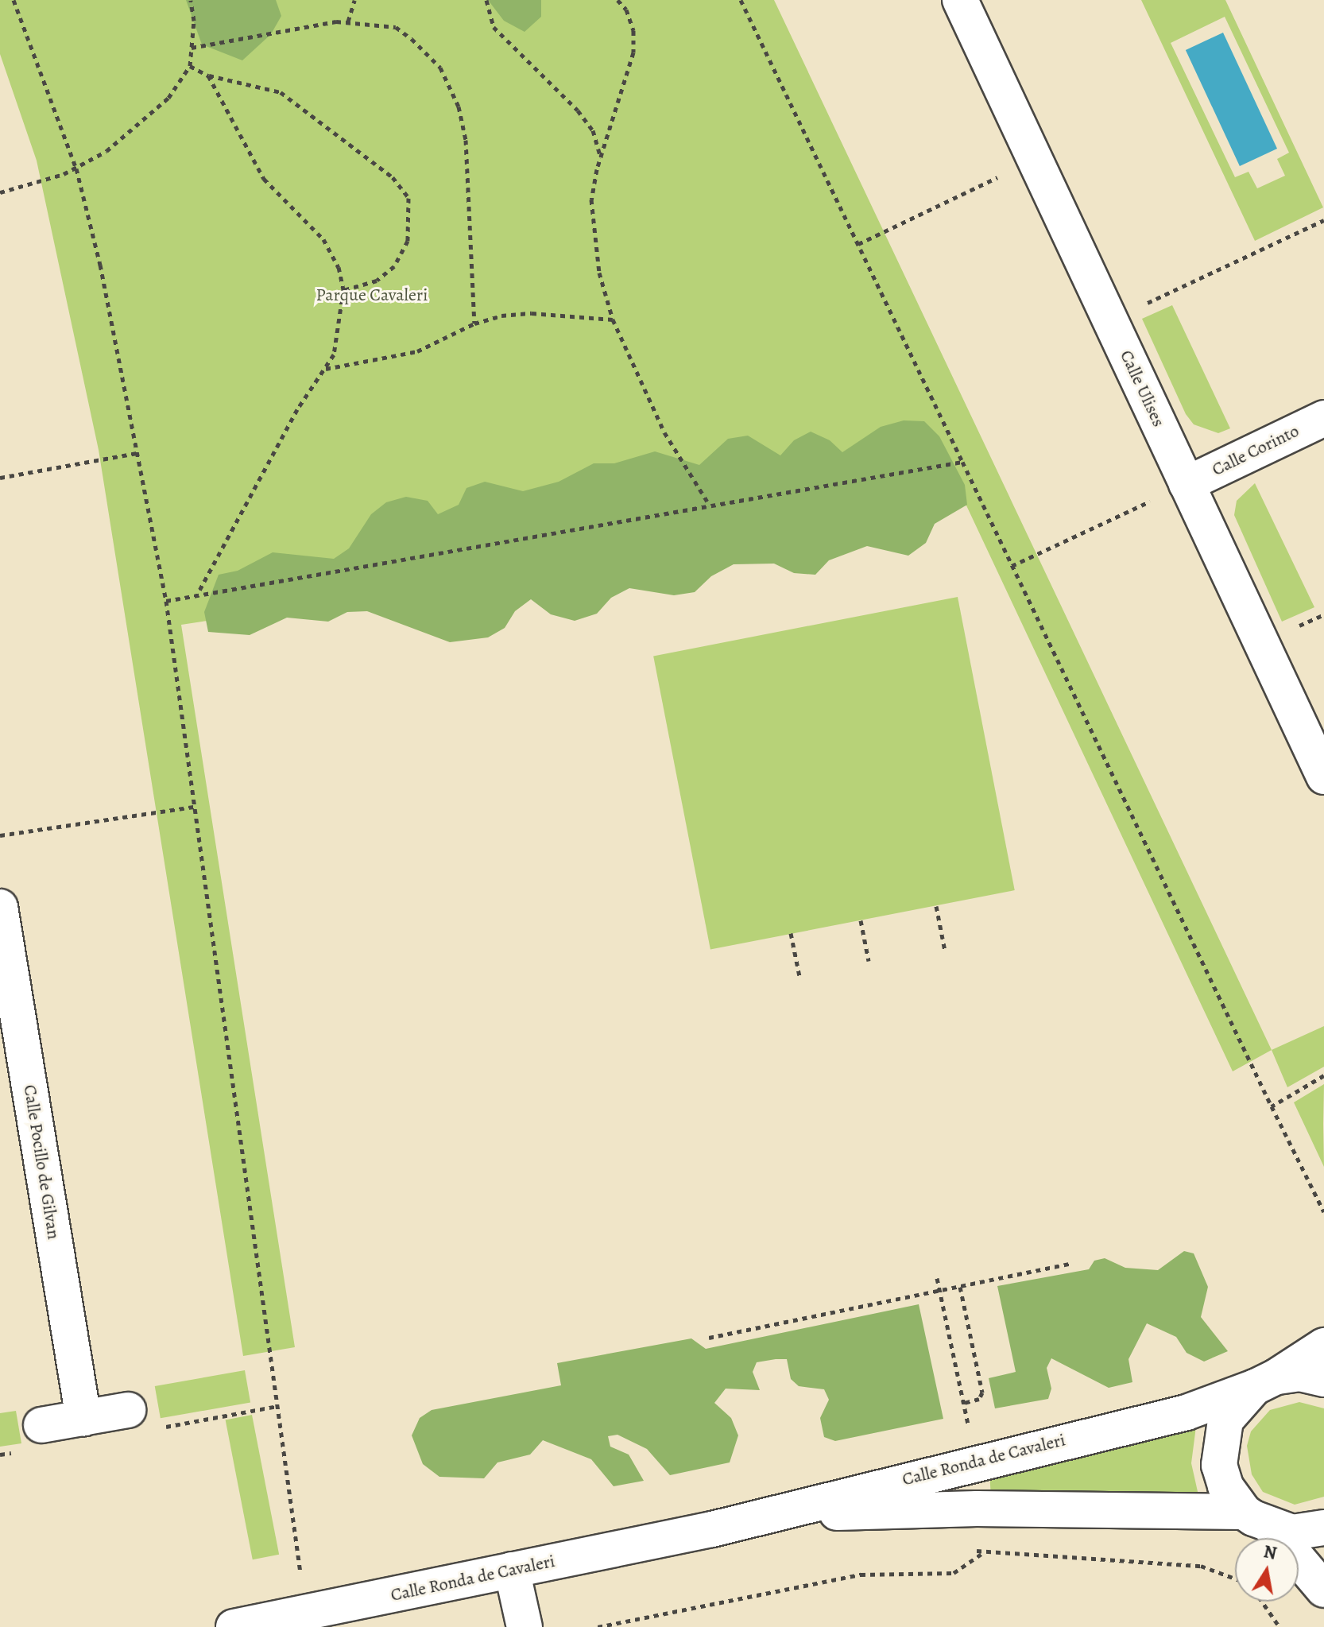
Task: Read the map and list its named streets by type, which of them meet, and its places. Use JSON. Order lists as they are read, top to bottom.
{
  "streets": {
    "street": [
      "Calle Ulises",
      "Calle Corinto",
      "Calle Pocillo de Gilvan",
      "Calle Ronda de Cavaleri"
    ]
  },
  "crossings": [
    ["Calle Ulises", "Calle Corinto"]
  ],
  "parks": ["Parque Cavaleri"],
  "north": "top"
}
